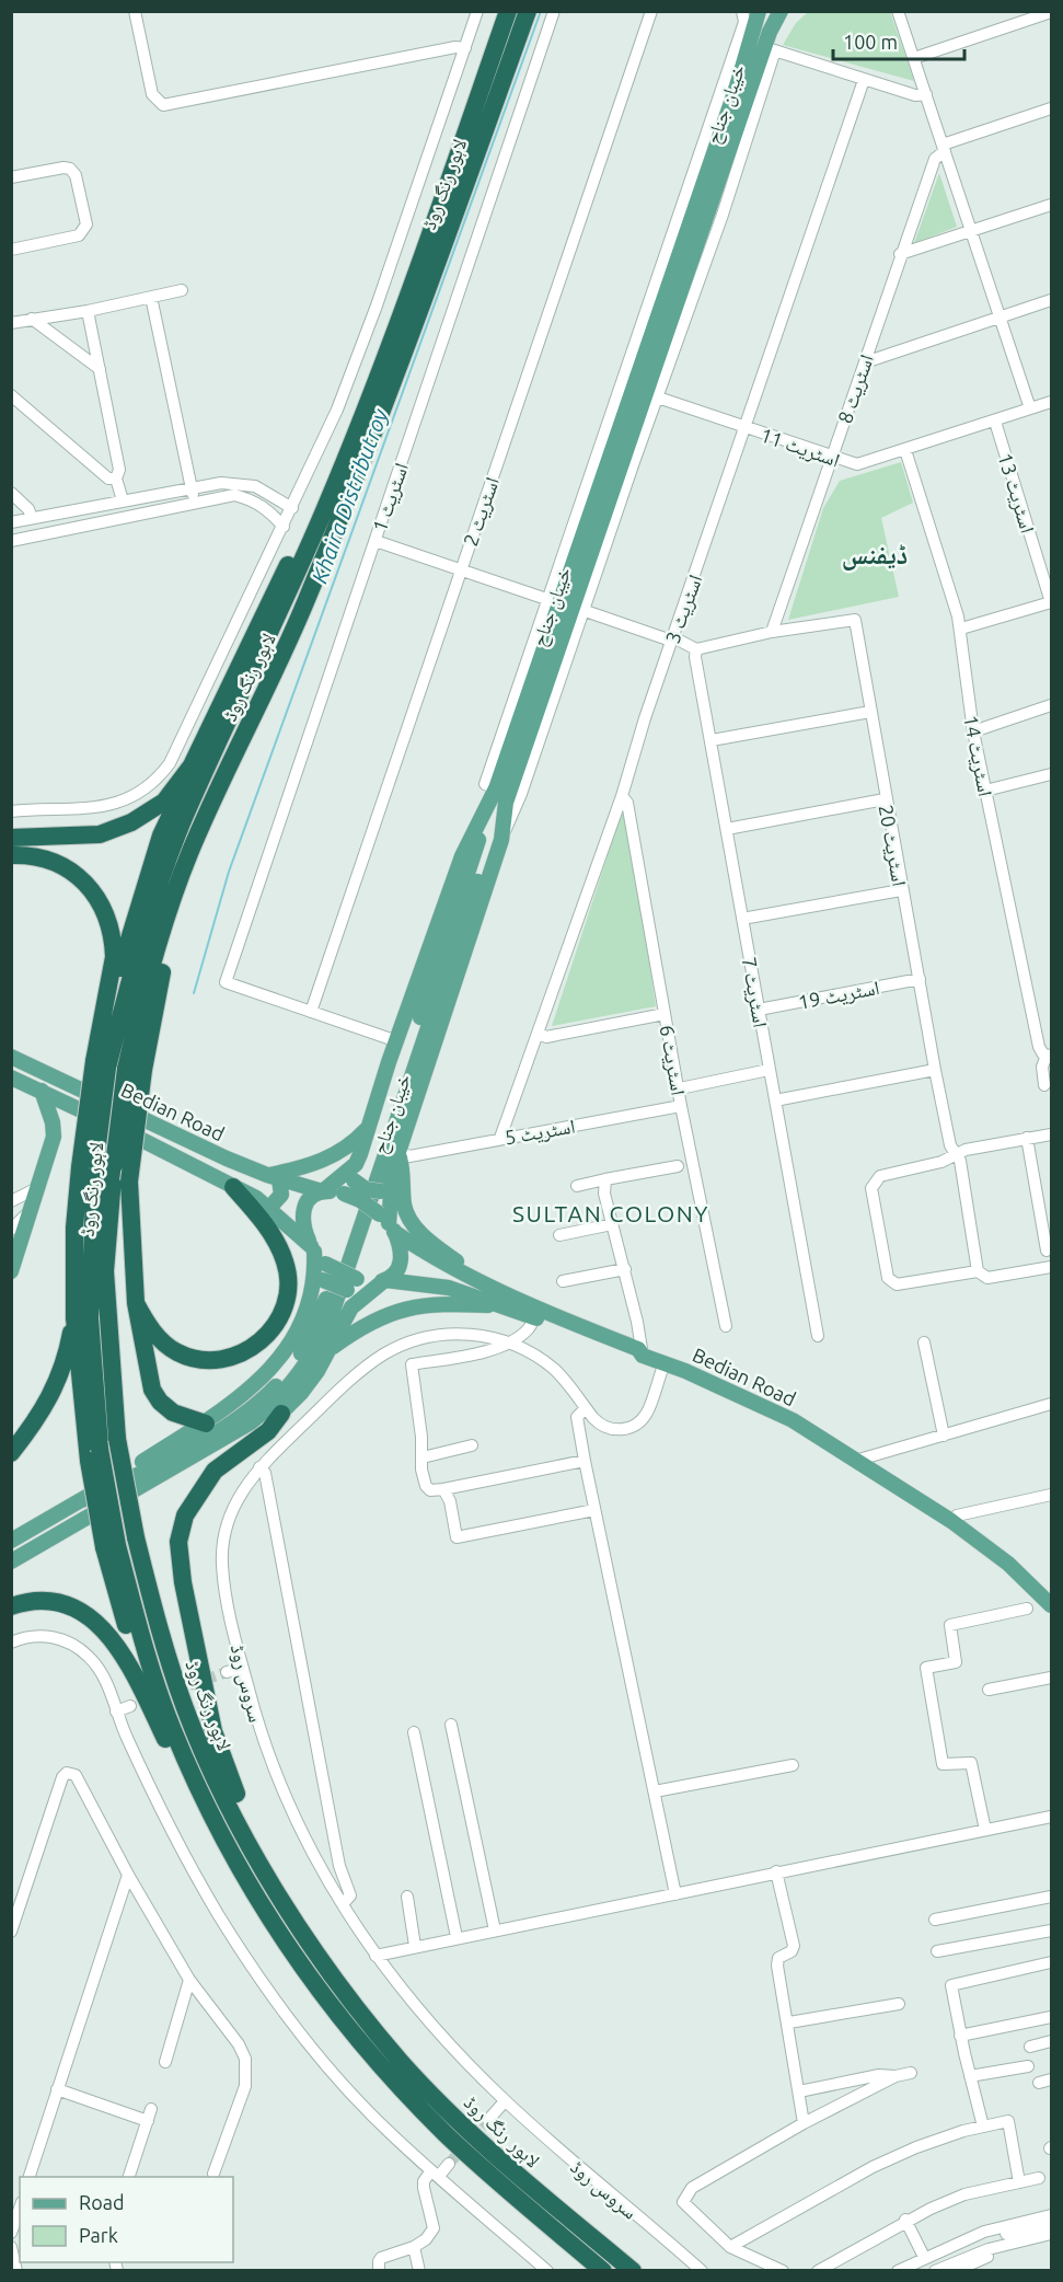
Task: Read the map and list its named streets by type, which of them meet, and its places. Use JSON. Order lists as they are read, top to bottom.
{
  "streets": {
    "highway": ["لاہور رنگ روڈ"],
    "main road": ["خیبان جناح", "Bedian Road"],
    "street": [
      "اسٹریٹ 8",
      "اسٹریٹ 11",
      "اسٹریٹ 13",
      "اسٹریٹ 1",
      "اسٹریٹ 2",
      "اسٹریٹ 3",
      "اسٹریٹ 14",
      "اسٹریٹ 20",
      "اسٹریٹ 7",
      "اسٹریٹ 19",
      "اسٹریٹ 6",
      "اسٹریٹ 5",
      "سروس روڈ"
    ]
  },
  "crossings": [
    ["خیبان جناح", "اسٹریٹ 11"],
    ["خیبان جناح", "Bedian Road"],
    ["خیبان جناح", "اسٹریٹ 5"],
    ["اسٹریٹ 8", "اسٹریٹ 11"],
    ["اسٹریٹ 8", "اسٹریٹ 20"],
    ["اسٹریٹ 11", "اسٹریٹ 13"],
    ["اسٹریٹ 11", "اسٹریٹ 3"],
    ["اسٹریٹ 11", "اسٹریٹ 14"],
    ["اسٹریٹ 1", "اسٹریٹ 2"],
    ["اسٹریٹ 3", "اسٹریٹ 6"],
    ["اسٹریٹ 3", "اسٹریٹ 5"],
    ["اسٹریٹ 20", "اسٹریٹ 19"],
    ["اسٹریٹ 7", "اسٹریٹ 19"],
    ["اسٹریٹ 6", "اسٹریٹ 5"],
    ["Bedian Road", "سروس روڈ"]
  ],
  "districts": ["ڈیفنس", "SULTAN COLONY"],
  "water": ["Khaira Distributroy"],
  "legend": ["Road", "Park"],
  "scale_bar": "100 m"
}
